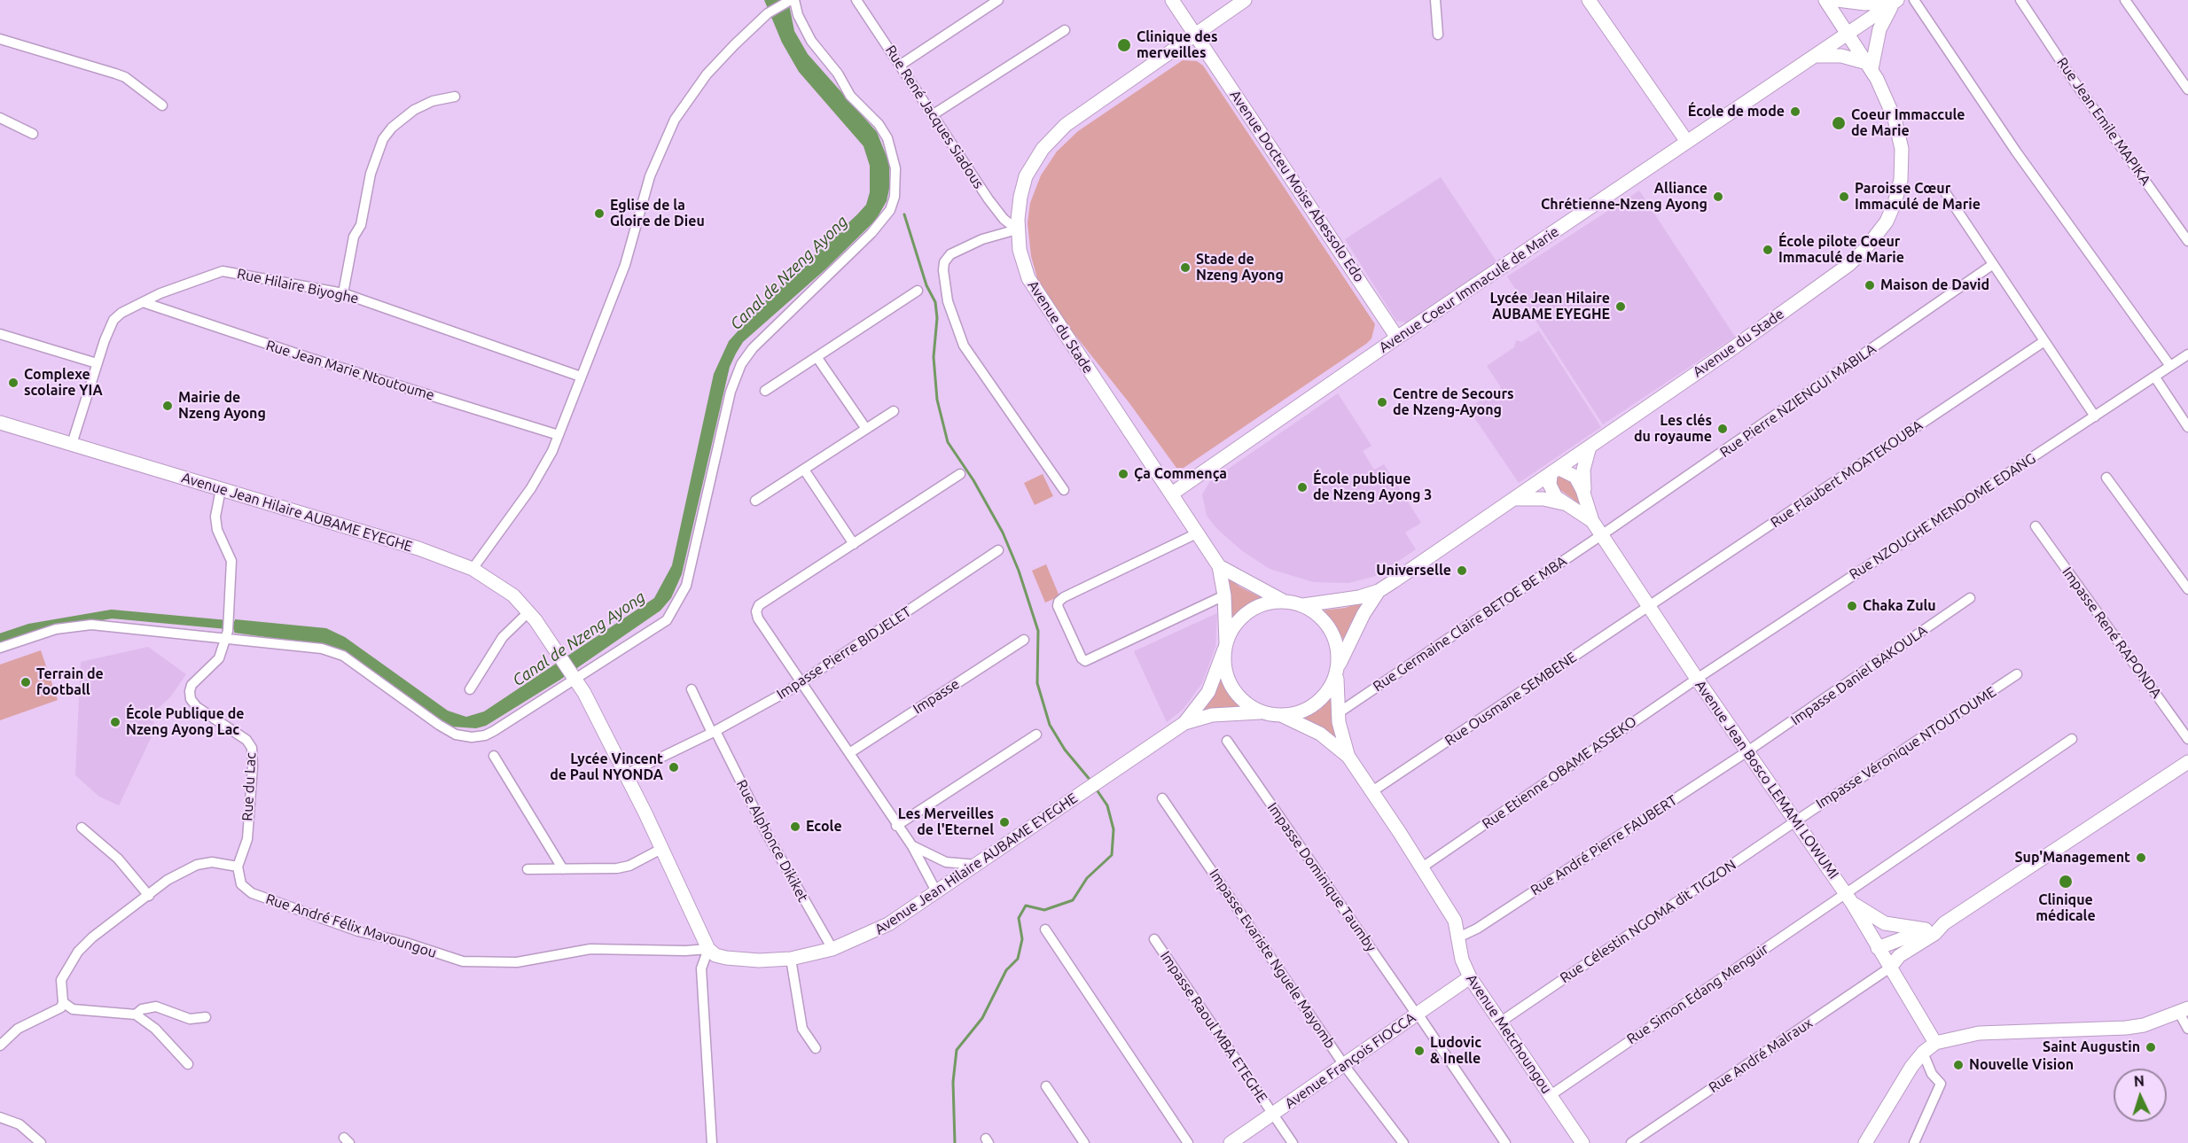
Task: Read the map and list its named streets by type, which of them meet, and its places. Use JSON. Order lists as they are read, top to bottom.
{
  "streets": {
    "main road": [
      "Avenue Docteu Moise Abessolo Edo",
      "Avenue Coeur Immaculé de Marie",
      "Avenue du Stade",
      "Avenue Jean Hilaire AUBAME EYEGHE",
      "Avenue Jean Bosco LEMAMI LOWUMI",
      "Avenue Metchoungou",
      "Avenue François FIOCCA"
    ],
    "street": [
      "Rue René Jacques Siadous",
      "Rue Jean Emile MAPIKA",
      "Rue Hilaire Biyoghe",
      "Rue Jean Marie Ntoutoume",
      "Rue Pierre NZIENGUI MABILA",
      "Rue Flaubert MOATEKOUBA",
      "Rue NZOUGHE MENDOME EDANG",
      "Rue Germaine Claire BETOE BE MBA",
      "Impasse René RAPONDA",
      "Impasse Pierre BIDJELET",
      "Impasse Daniel BAKOULA",
      "Impasse",
      "Rue Ousmane SEMBENE",
      "Impasse Véronique NTOUTOUME",
      "Rue Etienne OBAME ASSEKO",
      "Rue du Lac",
      "Rue Alphonce Dikiket",
      "Rue André Pierre FAUBERT",
      "Impasse Dominique Taumby",
      "Rue Célestin NGOMA dit TIGZON",
      "Rue André Félix Mavoungou",
      "Impasse Evariste Nguele Mayomb",
      "Rue Simon Edang Menguir",
      "Impasse Raoul MBA ETEGHE",
      "Rue André Malraux"
    ]
  },
  "crossings": [
    ["Rue René Jacques Siadous", "Avenue du Stade"],
    ["Avenue Docteu Moise Abessolo Edo", "Avenue Coeur Immaculé de Marie"],
    ["Avenue Docteu Moise Abessolo Edo", "Avenue du Stade"],
    ["Rue Hilaire Biyoghe", "Rue Jean Marie Ntoutoume"],
    ["Rue Hilaire Biyoghe", "Avenue Jean Hilaire AUBAME EYEGHE"],
    ["Avenue Coeur Immaculé de Marie", "Avenue du Stade"],
    ["Rue Pierre NZIENGUI MABILA", "Rue Germaine Claire BETOE BE MBA"],
    ["Rue Pierre NZIENGUI MABILA", "Avenue Jean Bosco LEMAMI LOWUMI"],
    ["Rue Flaubert MOATEKOUBA", "Rue Ousmane SEMBENE"],
    ["Rue Flaubert MOATEKOUBA", "Avenue Jean Bosco LEMAMI LOWUMI"],
    ["Avenue Jean Hilaire AUBAME EYEGHE", "Rue Alphonce Dikiket"],
    ["Avenue Jean Hilaire AUBAME EYEGHE", "Rue André Félix Mavoungou"],
    ["Rue NZOUGHE MENDOME EDANG", "Rue Etienne OBAME ASSEKO"],
    ["Rue NZOUGHE MENDOME EDANG", "Avenue Jean Bosco LEMAMI LOWUMI"],
    ["Rue Germaine Claire BETOE BE MBA", "Avenue Jean Bosco LEMAMI LOWUMI"],
    ["Impasse Pierre BIDJELET", "Rue Alphonce Dikiket"],
    ["Impasse Daniel BAKOULA", "Avenue Jean Bosco LEMAMI LOWUMI"],
    ["Impasse Daniel BAKOULA", "Rue André Pierre FAUBERT"],
    ["Rue Ousmane SEMBENE", "Avenue Jean Bosco LEMAMI LOWUMI"],
    ["Rue Ousmane SEMBENE", "Avenue Metchoungou"],
    ["Impasse Véronique NTOUTOUME", "Avenue Jean Bosco LEMAMI LOWUMI"],
    ["Impasse Véronique NTOUTOUME", "Rue Célestin NGOMA dit TIGZON"],
    ["Rue Etienne OBAME ASSEKO", "Avenue Jean Bosco LEMAMI LOWUMI"],
    ["Rue Etienne OBAME ASSEKO", "Avenue Metchoungou"],
    ["Avenue Jean Bosco LEMAMI LOWUMI", "Rue André Pierre FAUBERT"],
    ["Avenue Jean Bosco LEMAMI LOWUMI", "Rue Célestin NGOMA dit TIGZON"],
    ["Avenue Jean Bosco LEMAMI LOWUMI", "Rue Simon Edang Menguir"],
    ["Avenue Jean Bosco LEMAMI LOWUMI", "Rue André Malraux"],
    ["Rue du Lac", "Rue André Félix Mavoungou"],
    ["Rue André Pierre FAUBERT", "Avenue Metchoungou"],
    ["Impasse Dominique Taumby", "Avenue François FIOCCA"],
    ["Rue Célestin NGOMA dit TIGZON", "Avenue Metchoungou"],
    ["Impasse Evariste Nguele Mayomb", "Avenue François FIOCCA"],
    ["Rue Simon Edang Menguir", "Avenue Metchoungou"],
    ["Impasse Raoul MBA ETEGHE", "Avenue François FIOCCA"],
    ["Avenue Metchoungou", "Avenue François FIOCCA"]
  ],
  "water": ["Canal de Nzeng Ayong"],
  "places": [
    "Clinique des merveilles",
    "École de mode",
    "Coeur Immaccule de Marie",
    "Alliance Chrétienne-Nzeng Ayong",
    "Paroisse Cœur Immaculé de Marie",
    "Eglise de la Gloire de Dieu",
    "École pilote Coeur Immaculé de Marie",
    "Stade de Nzeng Ayong",
    "Maison de David",
    "Lycée Jean Hilaire AUBAME EYEGHE",
    "Complexe scolaire YIA",
    "Centre de Secours de Nzeng-Ayong",
    "Mairie de Nzeng Ayong",
    "Les clés du royaume",
    "Ça Commença",
    "École publique de Nzeng Ayong 3",
    "Universelle",
    "Chaka Zulu",
    "Terrain de football",
    "École Publique de Nzeng Ayong Lac",
    "Lycée Vincent de Paul NYONDA",
    "Les Merveilles de l'Eternel",
    "Ecole",
    "Sup'Management",
    "Clinique médicale",
    "Saint Augustin",
    "Ludovic & Inelle",
    "Nouvelle Vision"
  ],
  "north": "top"
}
